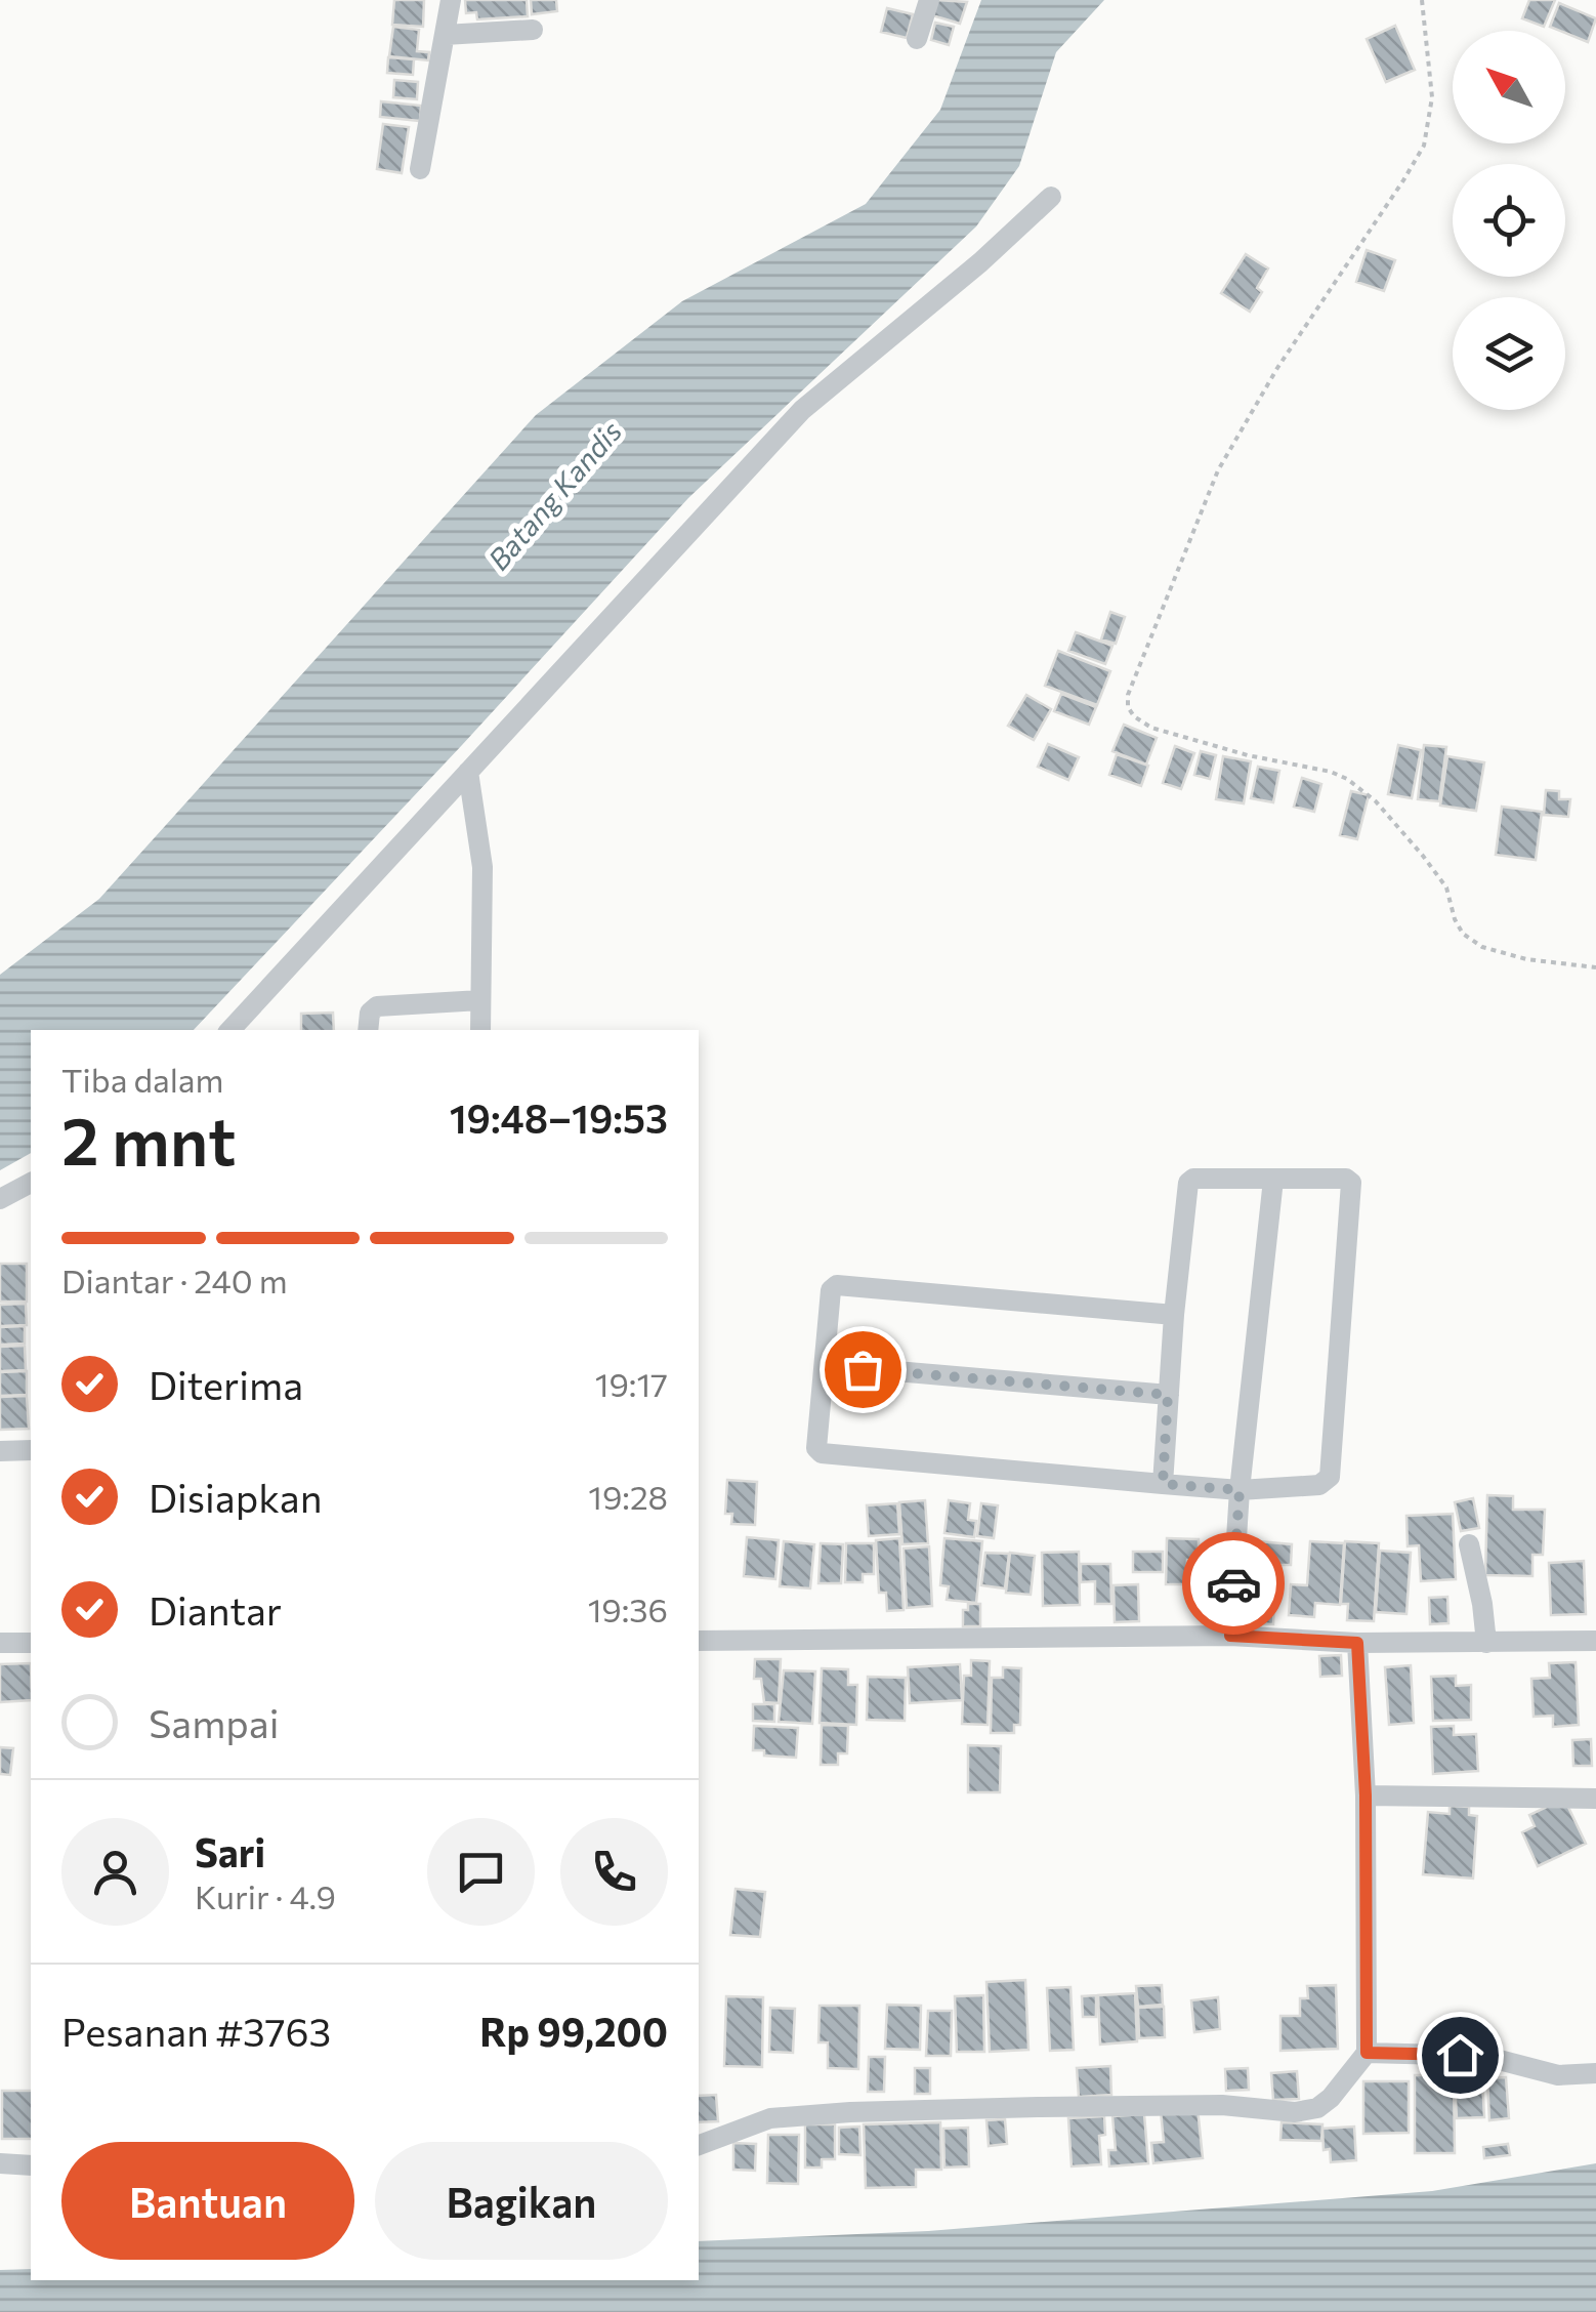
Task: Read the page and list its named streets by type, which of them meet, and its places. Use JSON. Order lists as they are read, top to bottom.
{
  "water": ["Batang Kandis"],
  "north": "top left",
  "page": {
    "heading": ["2 mnt", "Tiba dalam", "19:48–19:53"],
    "panel": [
      "Sari",
      "Kurir · 4.9",
      "Pesanan #3763",
      "Rp 99,200"
    ],
    "bar": "Diantar · 240 m",
    "list": [
      ["Diterima", "19:17"],
      ["Disiapkan", "19:28"],
      ["Diantar", "19:36"],
      "Sampai"
    ],
    "buttons": ["Bantuan", "Bagikan"]
  }
}
